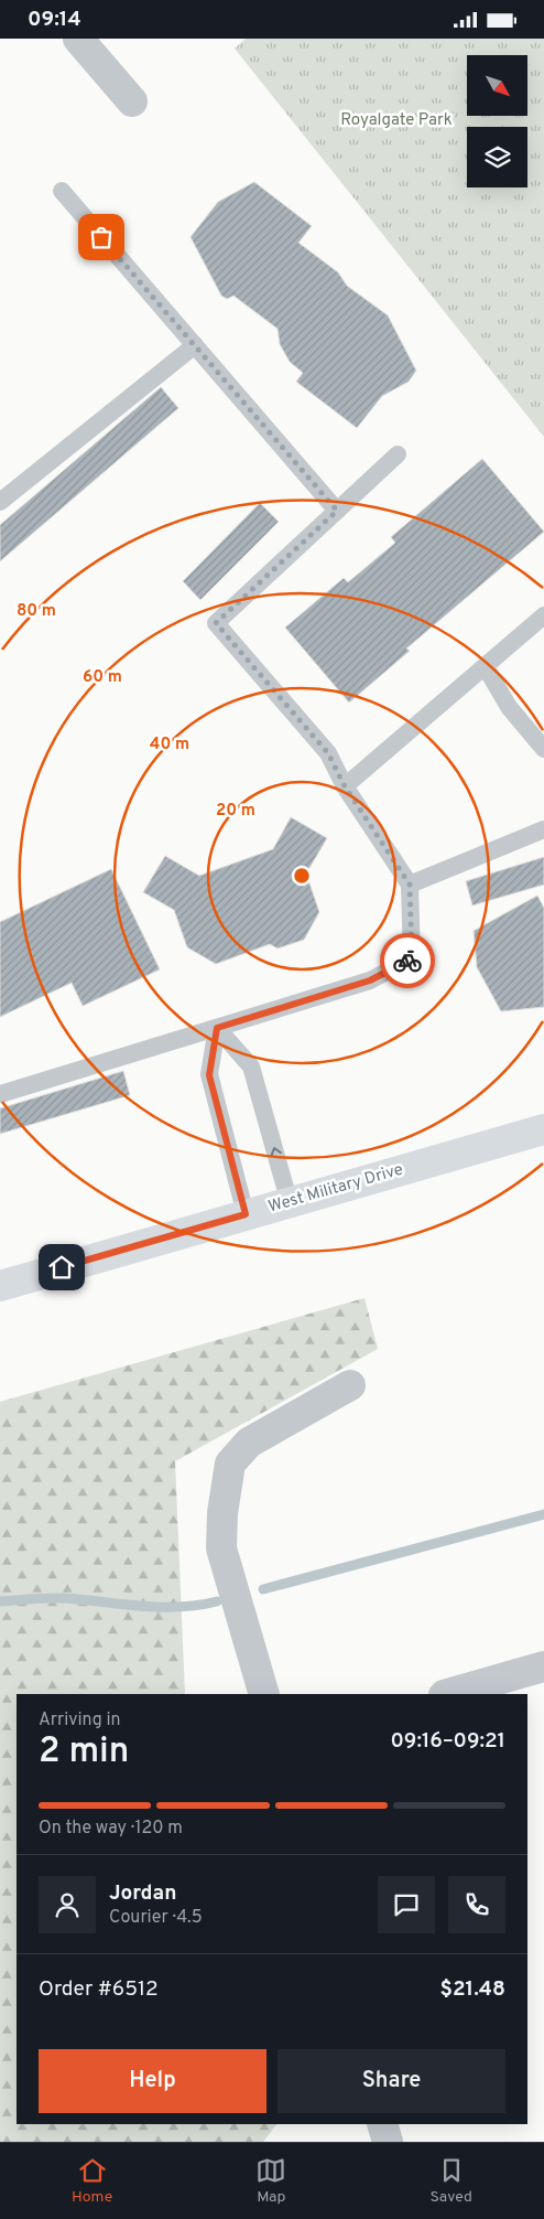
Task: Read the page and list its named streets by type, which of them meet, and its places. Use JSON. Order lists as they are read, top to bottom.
{
  "streets": {
    "main road": ["West Military Drive"]
  },
  "parks": ["Royalgate Park"],
  "north": "bottom right",
  "page": {
    "status": "09:14",
    "heading": ["2 min", "Arriving in", "09:16–09:21"],
    "panel": [
      "Jordan",
      "Courier · 4.5",
      "Order #6512",
      "$21.48"
    ],
    "bar": "On the way · 120 m",
    "buttons": ["Help", "Share"],
    "tabs": ["Home", "Map", "Saved"]
  },
  "rings": [
    "80 m",
    "60 m",
    "40 m",
    "20 m"
  ]
}
